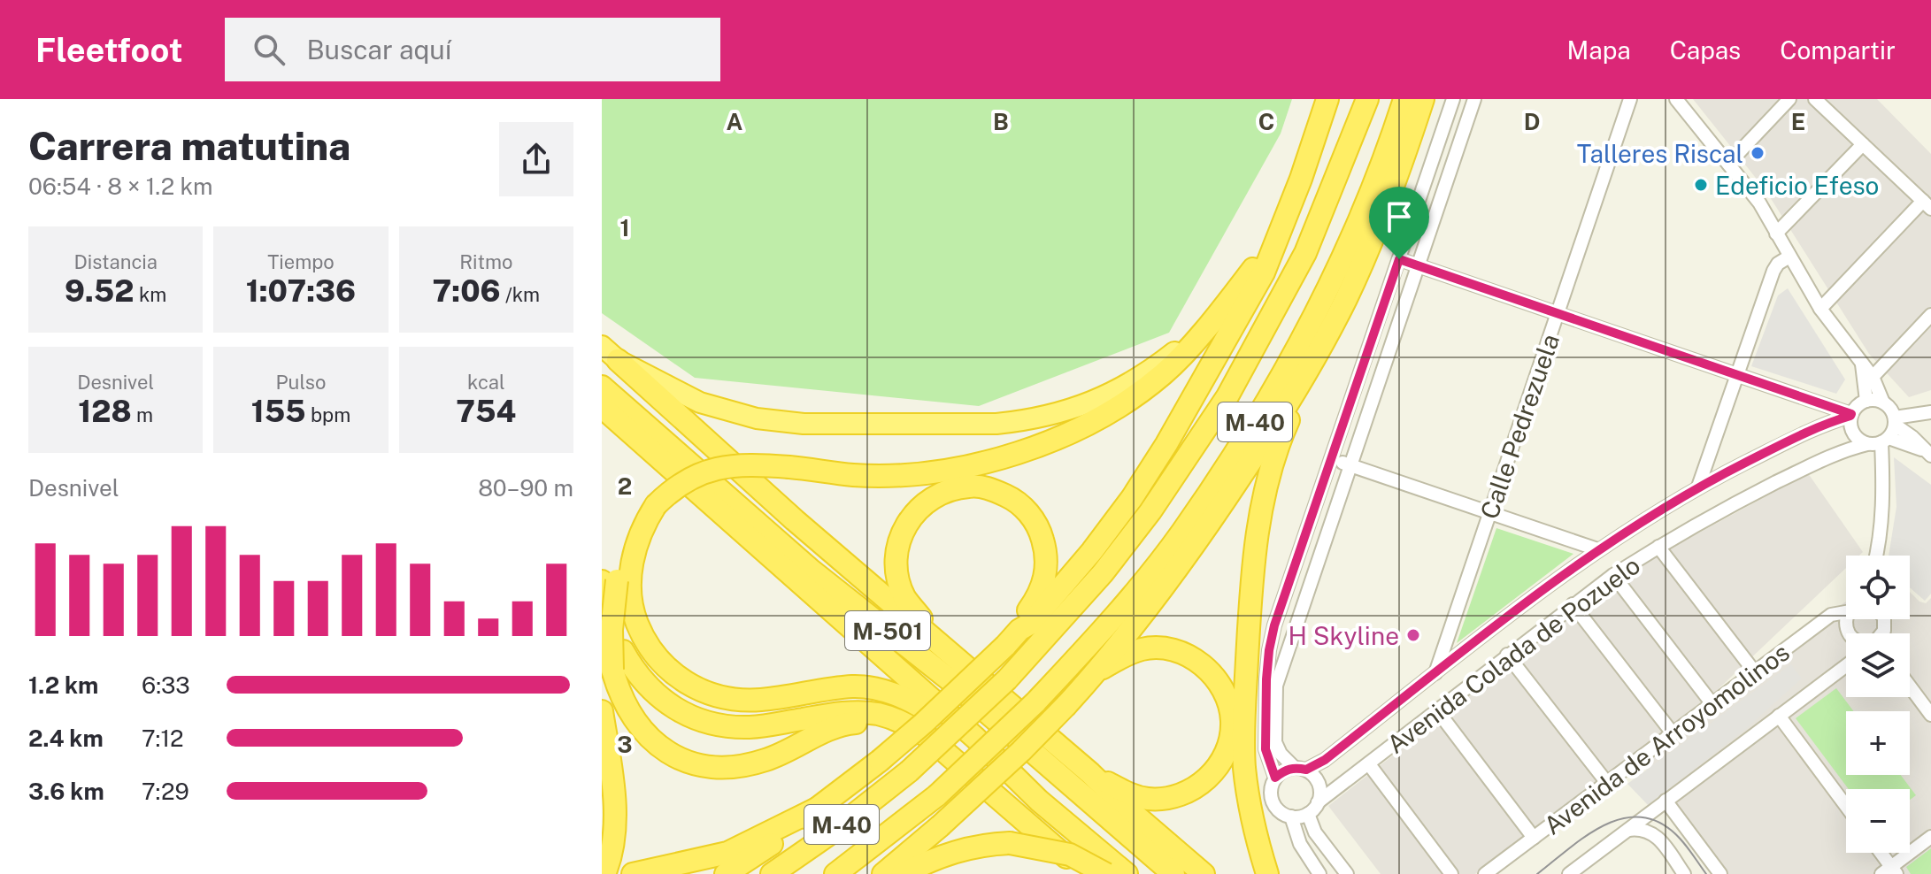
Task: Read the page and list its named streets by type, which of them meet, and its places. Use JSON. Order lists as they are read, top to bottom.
{
  "streets": {
    "highway": ["M-40", "M-501"],
    "street": ["Calle Pedrezuela", "Avenida Colada de Pozuelo", "Avenida de Arroyomolinos"]
  },
  "crossings": [
    ["Calle Pedrezuela", "Avenida Colada de Pozuelo"]
  ],
  "places": ["Talleres Riscal", "Edeficio Efeso", "H Skyline"],
  "page": {
    "header": "Fleetfoot",
    "search": "Buscar aquí",
    "nav": ["Mapa", "Capas", "Compartir"],
    "heading": ["Carrera matutina", "06:54 · 8 × 1.2 km"],
    "stats": [
      ["Distancia", "9.52 km"],
      ["Tiempo", "1:07:36"],
      ["Ritmo", "7:06 /km"],
      ["Desnivel", "128 m"],
      ["Pulso", "155 bpm"],
      ["kcal", "754"]
    ],
    "chart": ["Desnivel", "80–90 m"],
    "map_buttons": ["+", "−"],
    "list": [
      {
        "name": "1.2 km",
        "note": "6:33"
      },
      {
        "name": "2.4 km",
        "note": "7:12"
      },
      {
        "name": "3.6 km",
        "note": "7:29"
      }
    ]
  },
  "grid": {
    "columns": [
      "A",
      "B",
      "C",
      "D",
      "E"
    ],
    "rows": ["1", "2", "3"]
  }
}
